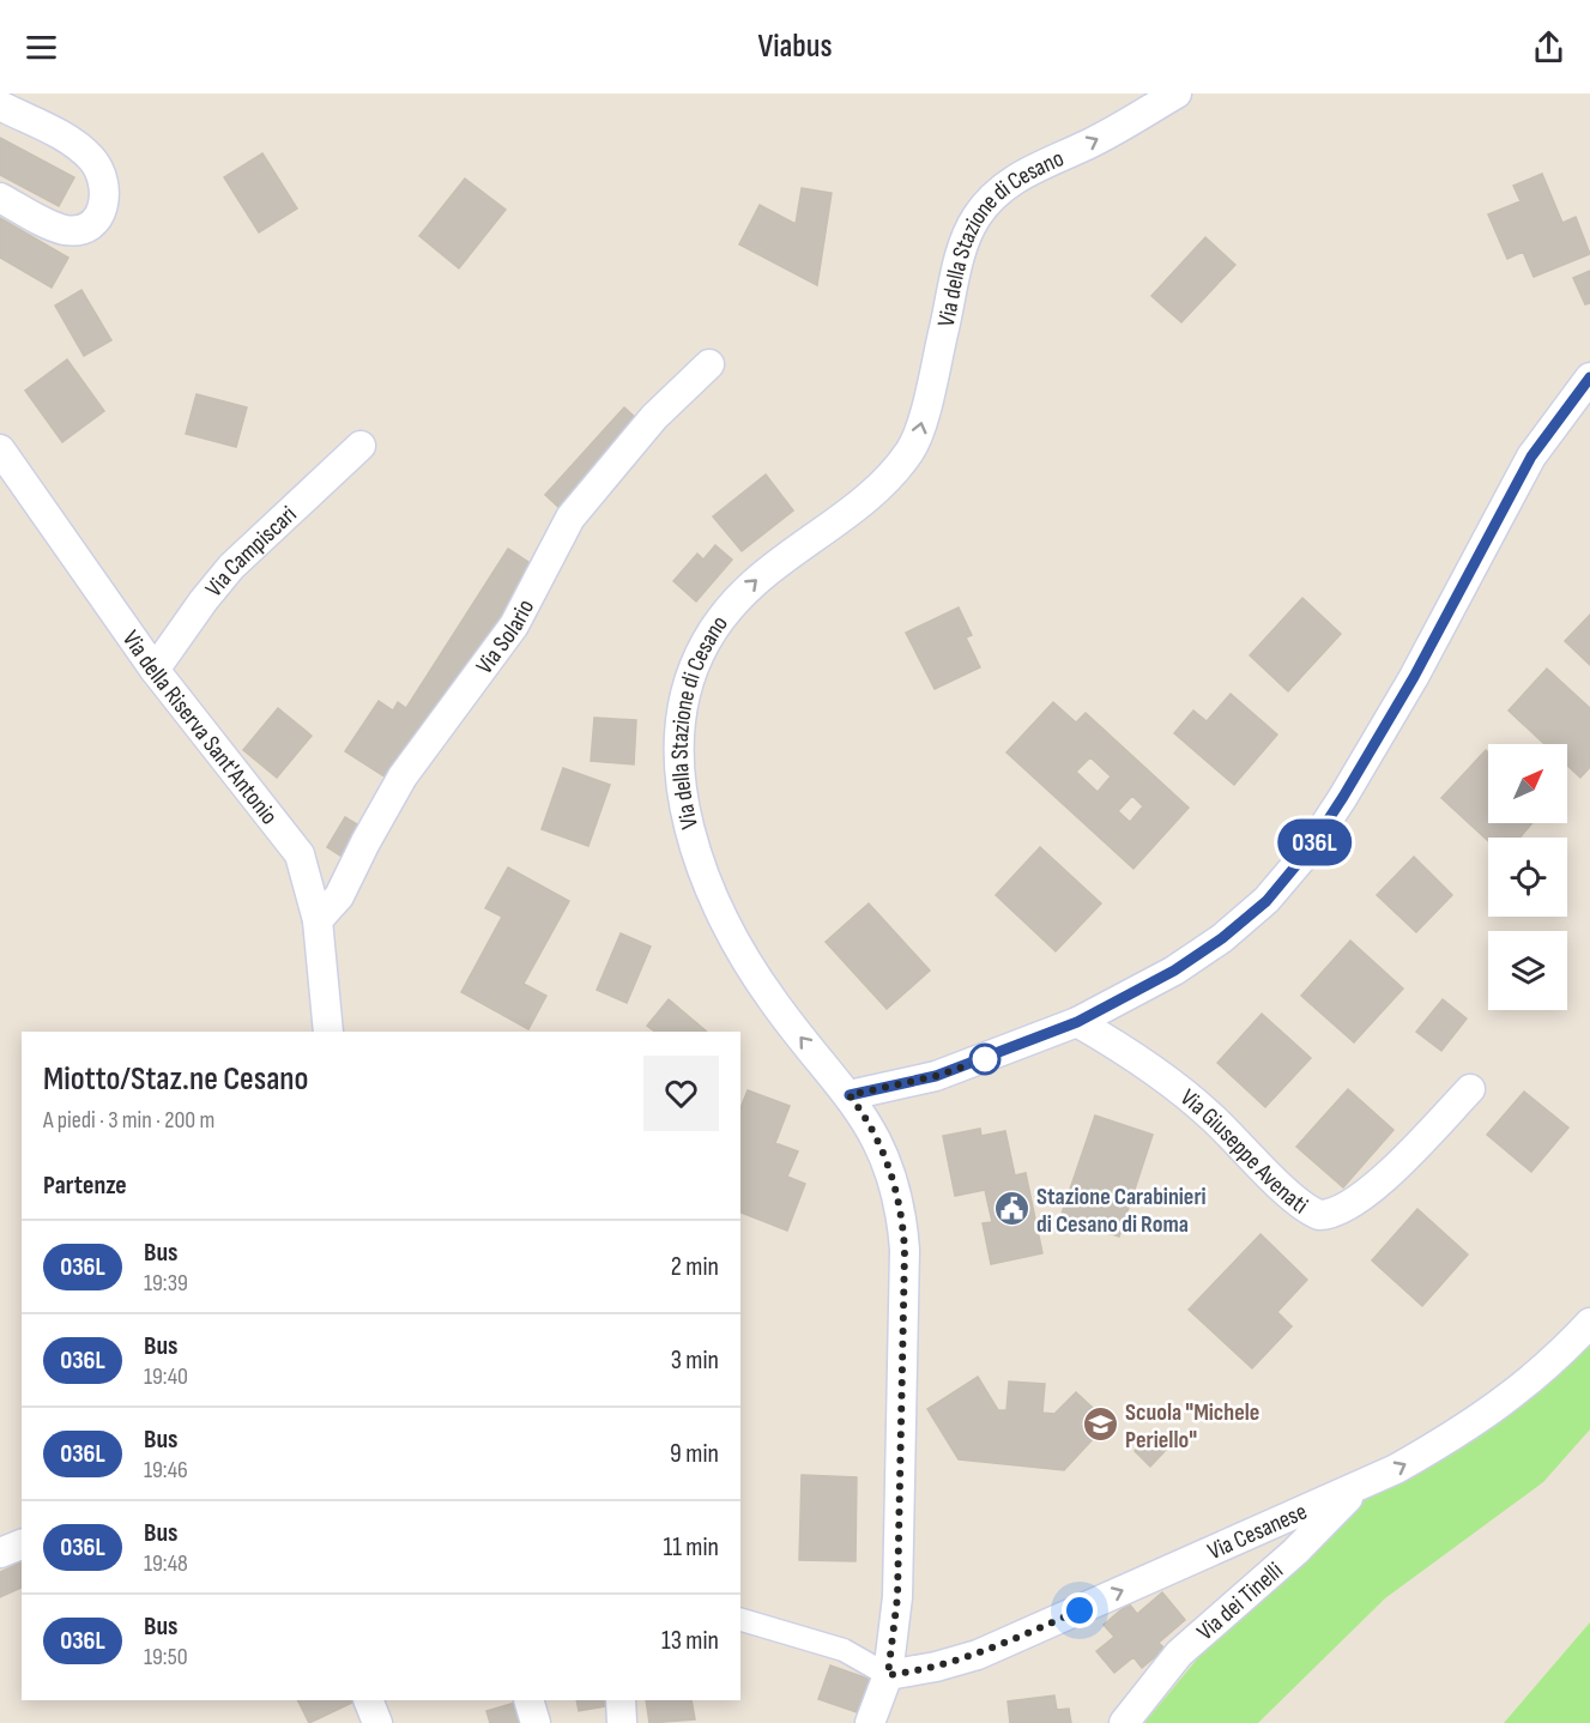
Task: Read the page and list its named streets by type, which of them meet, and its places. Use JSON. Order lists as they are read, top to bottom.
{
  "streets": {
    "street": [
      "Via della Stazione di Cesano",
      "Via Campiscari",
      "Via Solario",
      "Via della Riserva Sant'Antonio",
      "Via Giuseppe Avenati",
      "Via Cesanese",
      "Via dei Tinelli"
    ]
  },
  "crossings": [
    ["Via della Stazione di Cesano", "Via Cesanese"],
    ["Via Campiscari", "Via della Riserva Sant'Antonio"],
    ["Via Solario", "Via della Riserva Sant'Antonio"],
    ["Via Cesanese", "Via dei Tinelli"]
  ],
  "one_way": ["Via della Stazione di Cesano", "Via Cesanese"],
  "places": {
    "public building": ["Stazione Carabinieri di Cesano di Roma"],
    "school or university": ["Scuola \"Michele Periello\""]
  },
  "lines": ["bus line 036L"],
  "north": "top right",
  "page": {
    "header": "Viabus",
    "on_map": "036L",
    "heading": [
      ["Miotto/Staz.ne Cesano", "A piedi · 3 min · 200 m"],
      "Partenze"
    ],
    "list": [
      {
        "mark": "036L",
        "name": "Bus",
        "note": "19:39",
        "value": "2 min"
      },
      {
        "mark": "036L",
        "name": "Bus",
        "note": "19:40",
        "value": "3 min"
      },
      {
        "mark": "036L",
        "name": "Bus",
        "note": "19:46",
        "value": "9 min"
      },
      {
        "mark": "036L",
        "name": "Bus",
        "note": "19:48",
        "value": "11 min"
      },
      {
        "mark": "036L",
        "name": "Bus",
        "note": "19:50",
        "value": "13 min"
      }
    ]
  }
}
